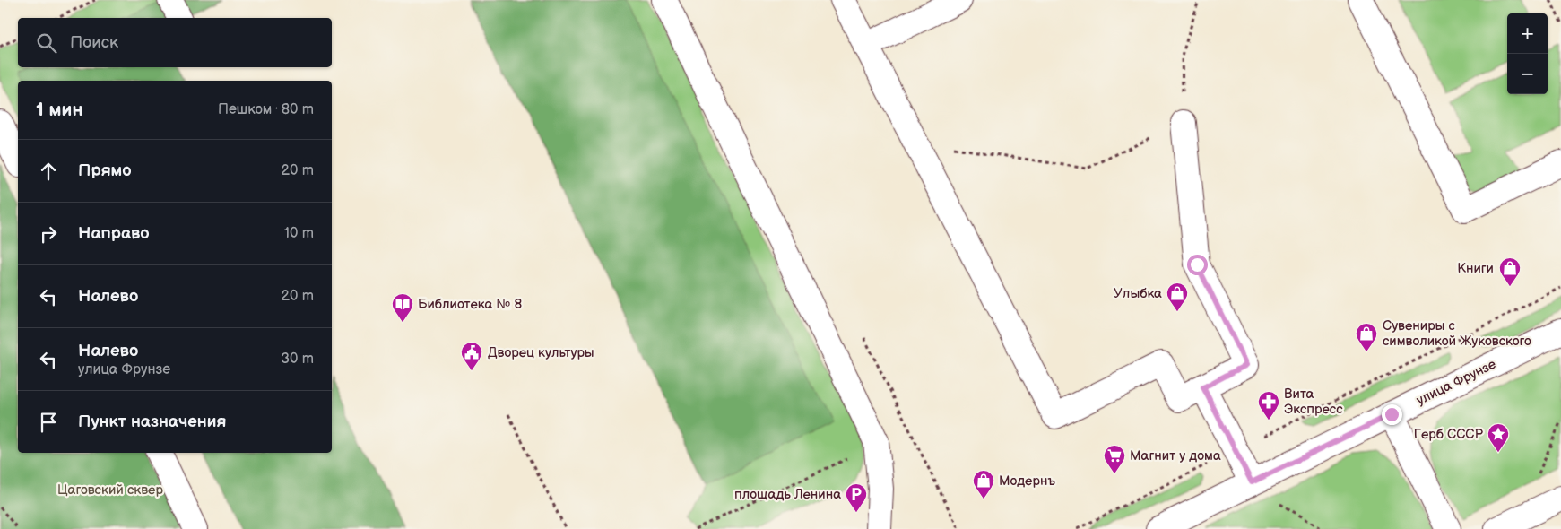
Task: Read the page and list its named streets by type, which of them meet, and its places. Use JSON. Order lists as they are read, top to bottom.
{
  "streets": {
    "street": ["улица Фрунзе"]
  },
  "parks": ["Цаговский сквер"],
  "places": {
    "shop": [
      "Книги",
      "Улыбка",
      "Сувениры с символикой Жуковского",
      "Модернъ"
    ],
    "library": ["Библиотека № 8"],
    "public building": ["Дворец культуры"],
    "pharmacy": ["Вита Экспресс"],
    "place": ["Герб СССР"],
    "supermarket": ["Магнит у дома"],
    "parking": ["площадь Ленина"]
  },
  "page": {
    "map_buttons": ["+", "−"],
    "search": "Поиск",
    "heading": ["1 мин", "Пешком · 80 m"],
    "list": [
      ["Прямо", "20 m"],
      ["Направо", "10 m"],
      ["Налево", "20 m"],
      ["Налево", "улица Фрунзе", "30 m"],
      "Пункт назначения"
    ]
  }
}
